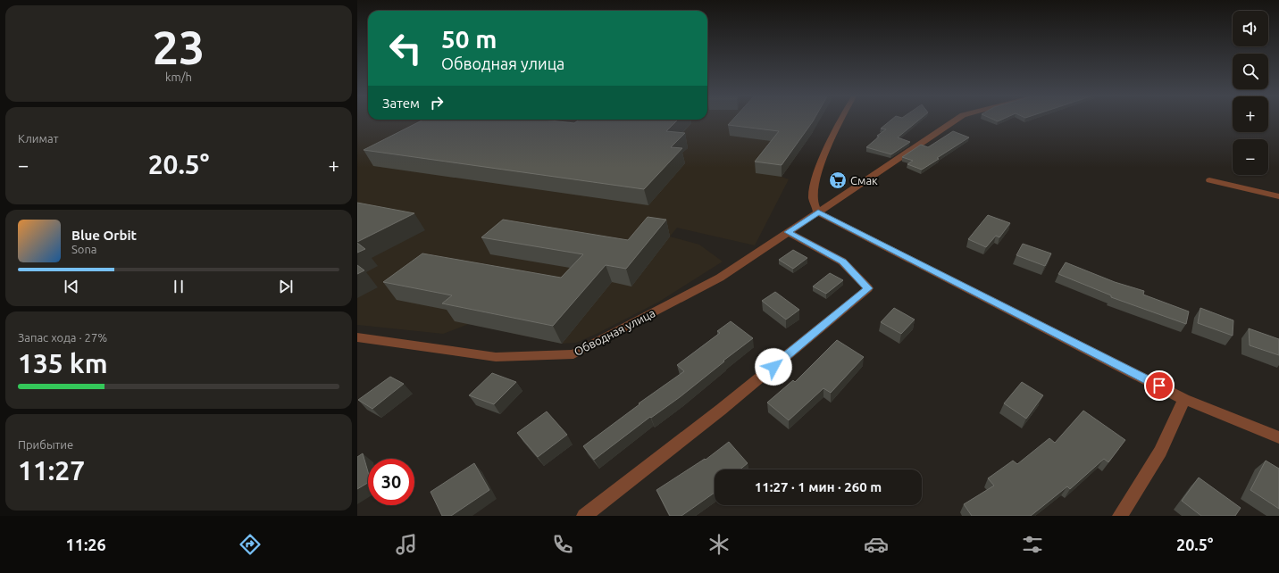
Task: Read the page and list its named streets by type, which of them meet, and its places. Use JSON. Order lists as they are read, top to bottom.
{
  "streets": {
    "street": ["Обводная улица"]
  },
  "places": {
    "supermarket": ["Смак"]
  },
  "page": {
    "tile": [
      ["23", "km/h"],
      "Климат",
      ["Запас хода · 27%", "135 km"],
      ["Прибытие", "11:27"]
    ],
    "map_buttons": ["+", "−"],
    "turn": ["50 m", "Обводная улица"],
    "then": "Затем",
    "heat": ["−", "20.5°", "+"],
    "song": ["Blue Orbit", "Sona"],
    "limit": "30",
    "trip": "11:27 · 1 мин · 260 m",
    "tabs": ["11:26", "20.5°"]
  }
}
